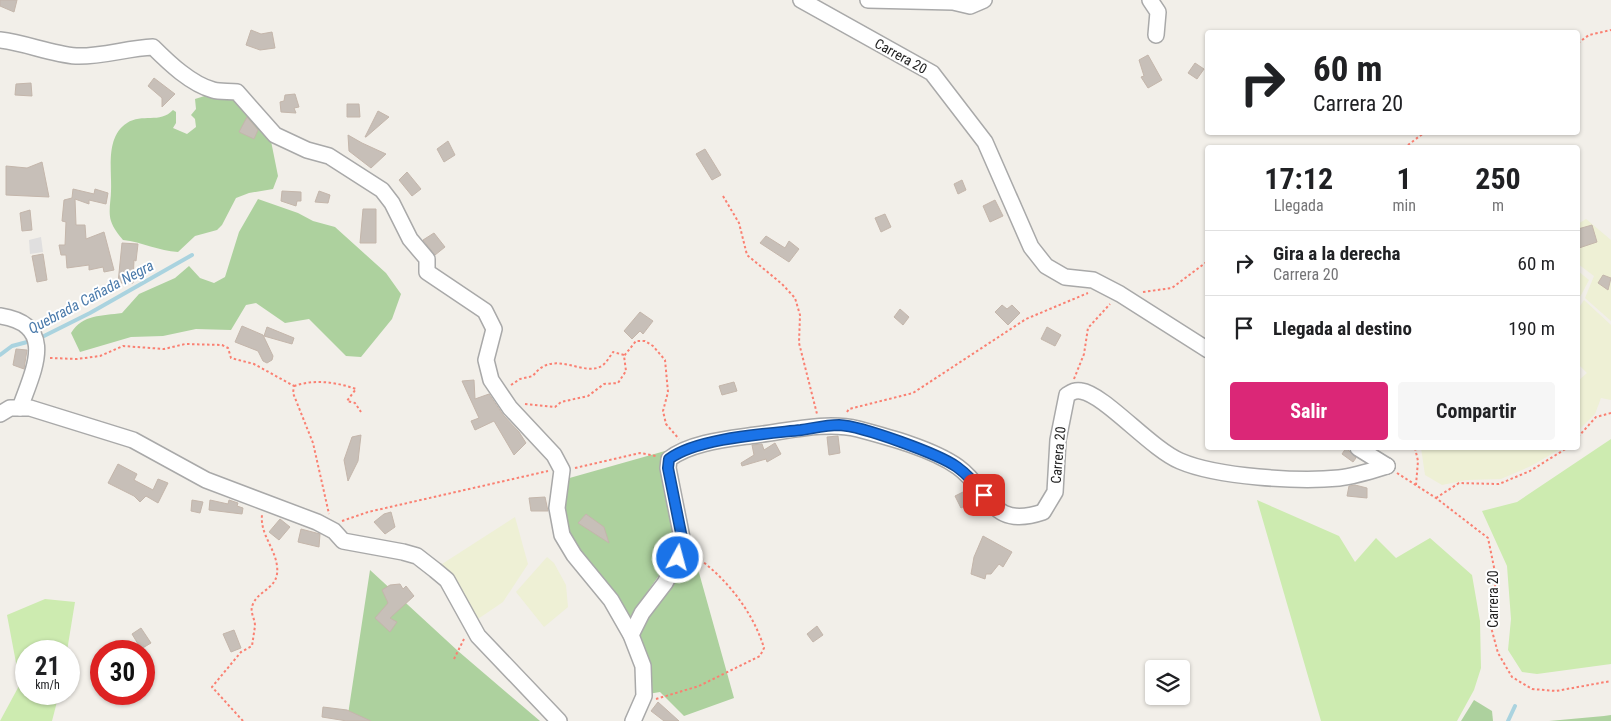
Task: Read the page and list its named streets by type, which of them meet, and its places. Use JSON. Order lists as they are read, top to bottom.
{
  "streets": {
    "street": ["Carrera 20"]
  },
  "water": ["Quebrada Cañada Negra"],
  "page": {
    "turn": ["60 m", "Carrera 20"],
    "eta": [
      "17:12",
      "Llegada",
      "1",
      "min",
      "250",
      "m"
    ],
    "list": [
      {
        "name": "Gira a la derecha",
        "note": "Carrera 20",
        "value": "60 m"
      },
      {
        "name": "Llegada al destino",
        "value": "190 m"
      }
    ],
    "buttons": ["Salir", "Compartir"],
    "speed": "21 km/h",
    "limit": "30"
  }
}
